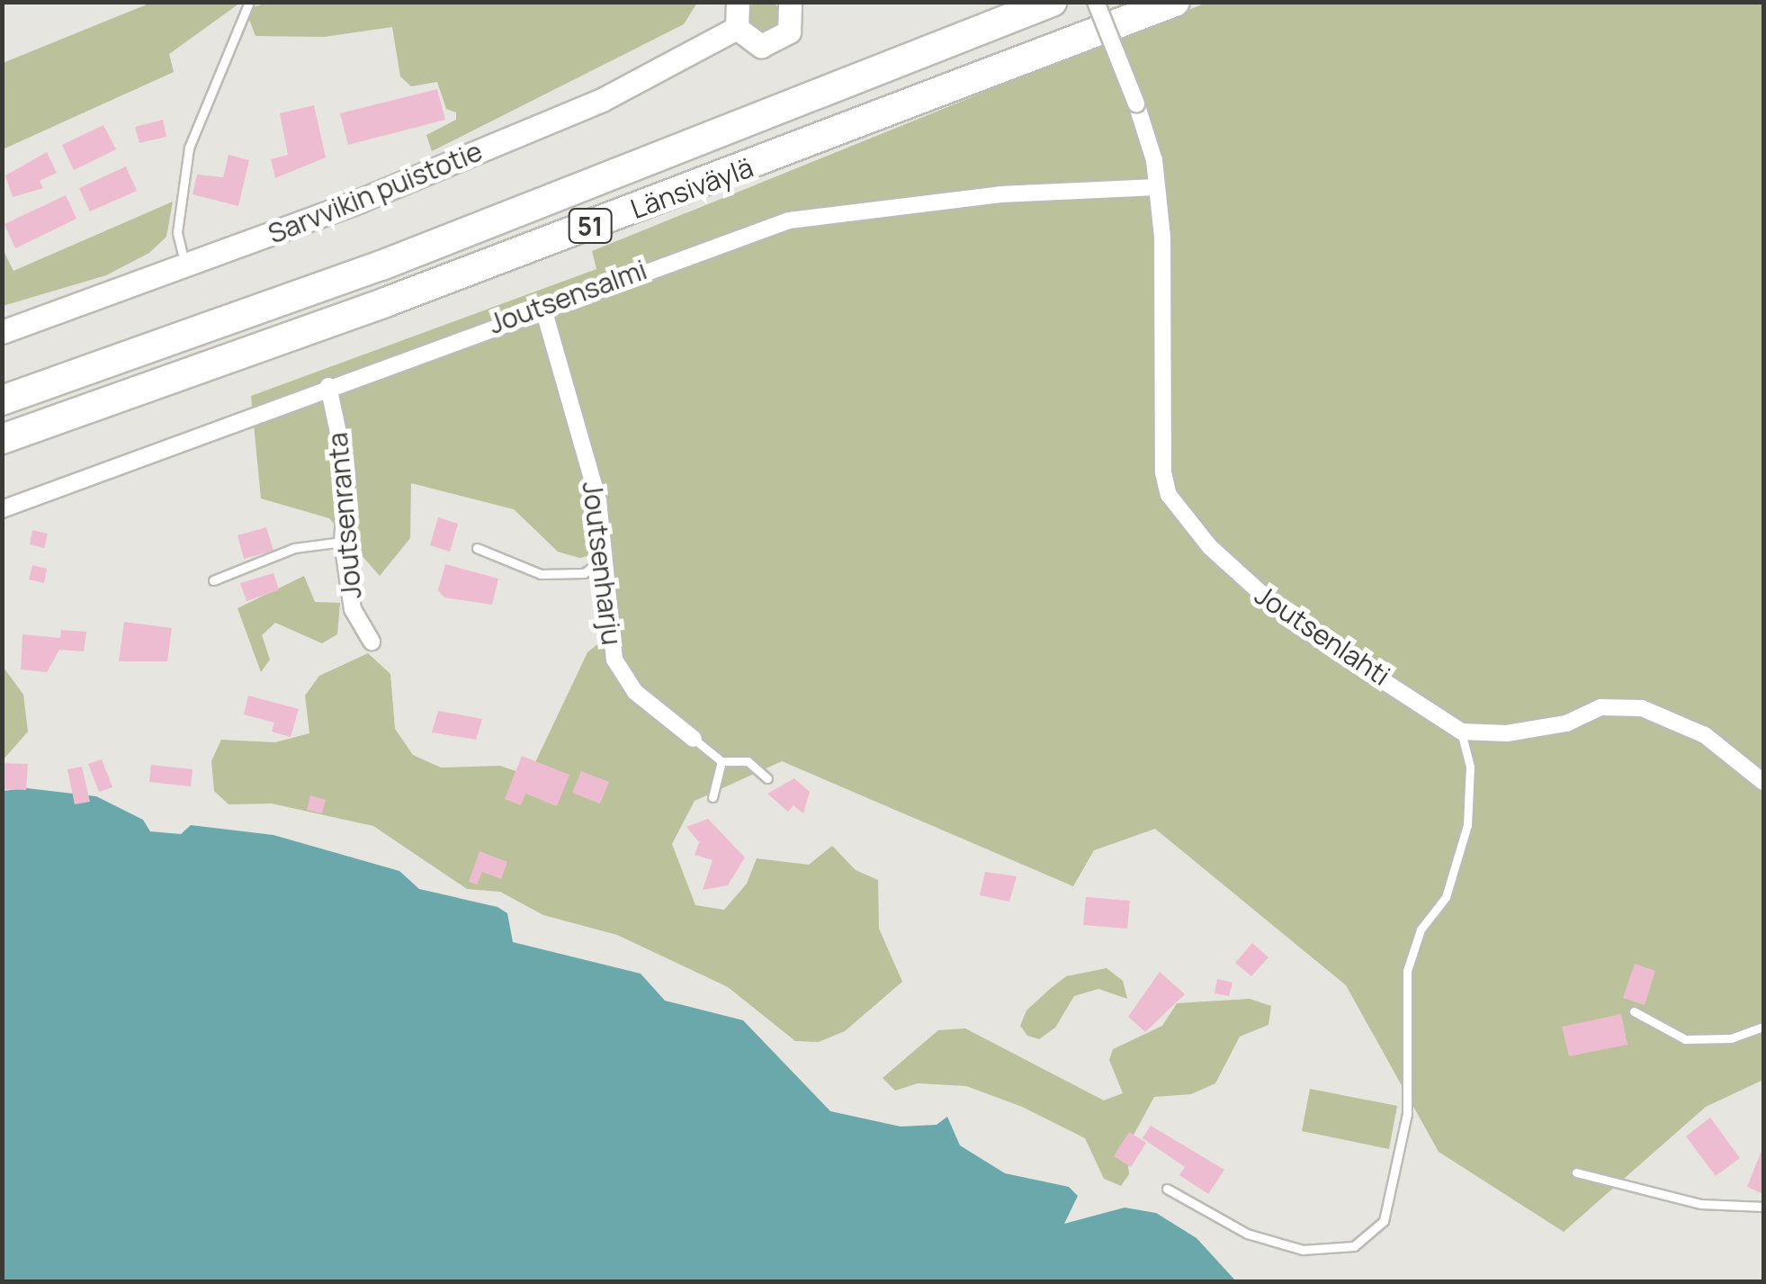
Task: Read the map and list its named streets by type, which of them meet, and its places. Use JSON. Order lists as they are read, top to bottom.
{
  "streets": {
    "highway": ["Länsiväylä", "51"],
    "main road": ["Sarvvikin puistotie"],
    "street": [
      "Joutsensalmi",
      "Joutsenranta",
      "Joutsenharju",
      "Joutsenlahti"
    ]
  },
  "crossings": [
    ["Joutsensalmi", "Joutsenranta"],
    ["Joutsensalmi", "Joutsenharju"],
    ["Joutsensalmi", "Joutsenlahti"]
  ]
}
